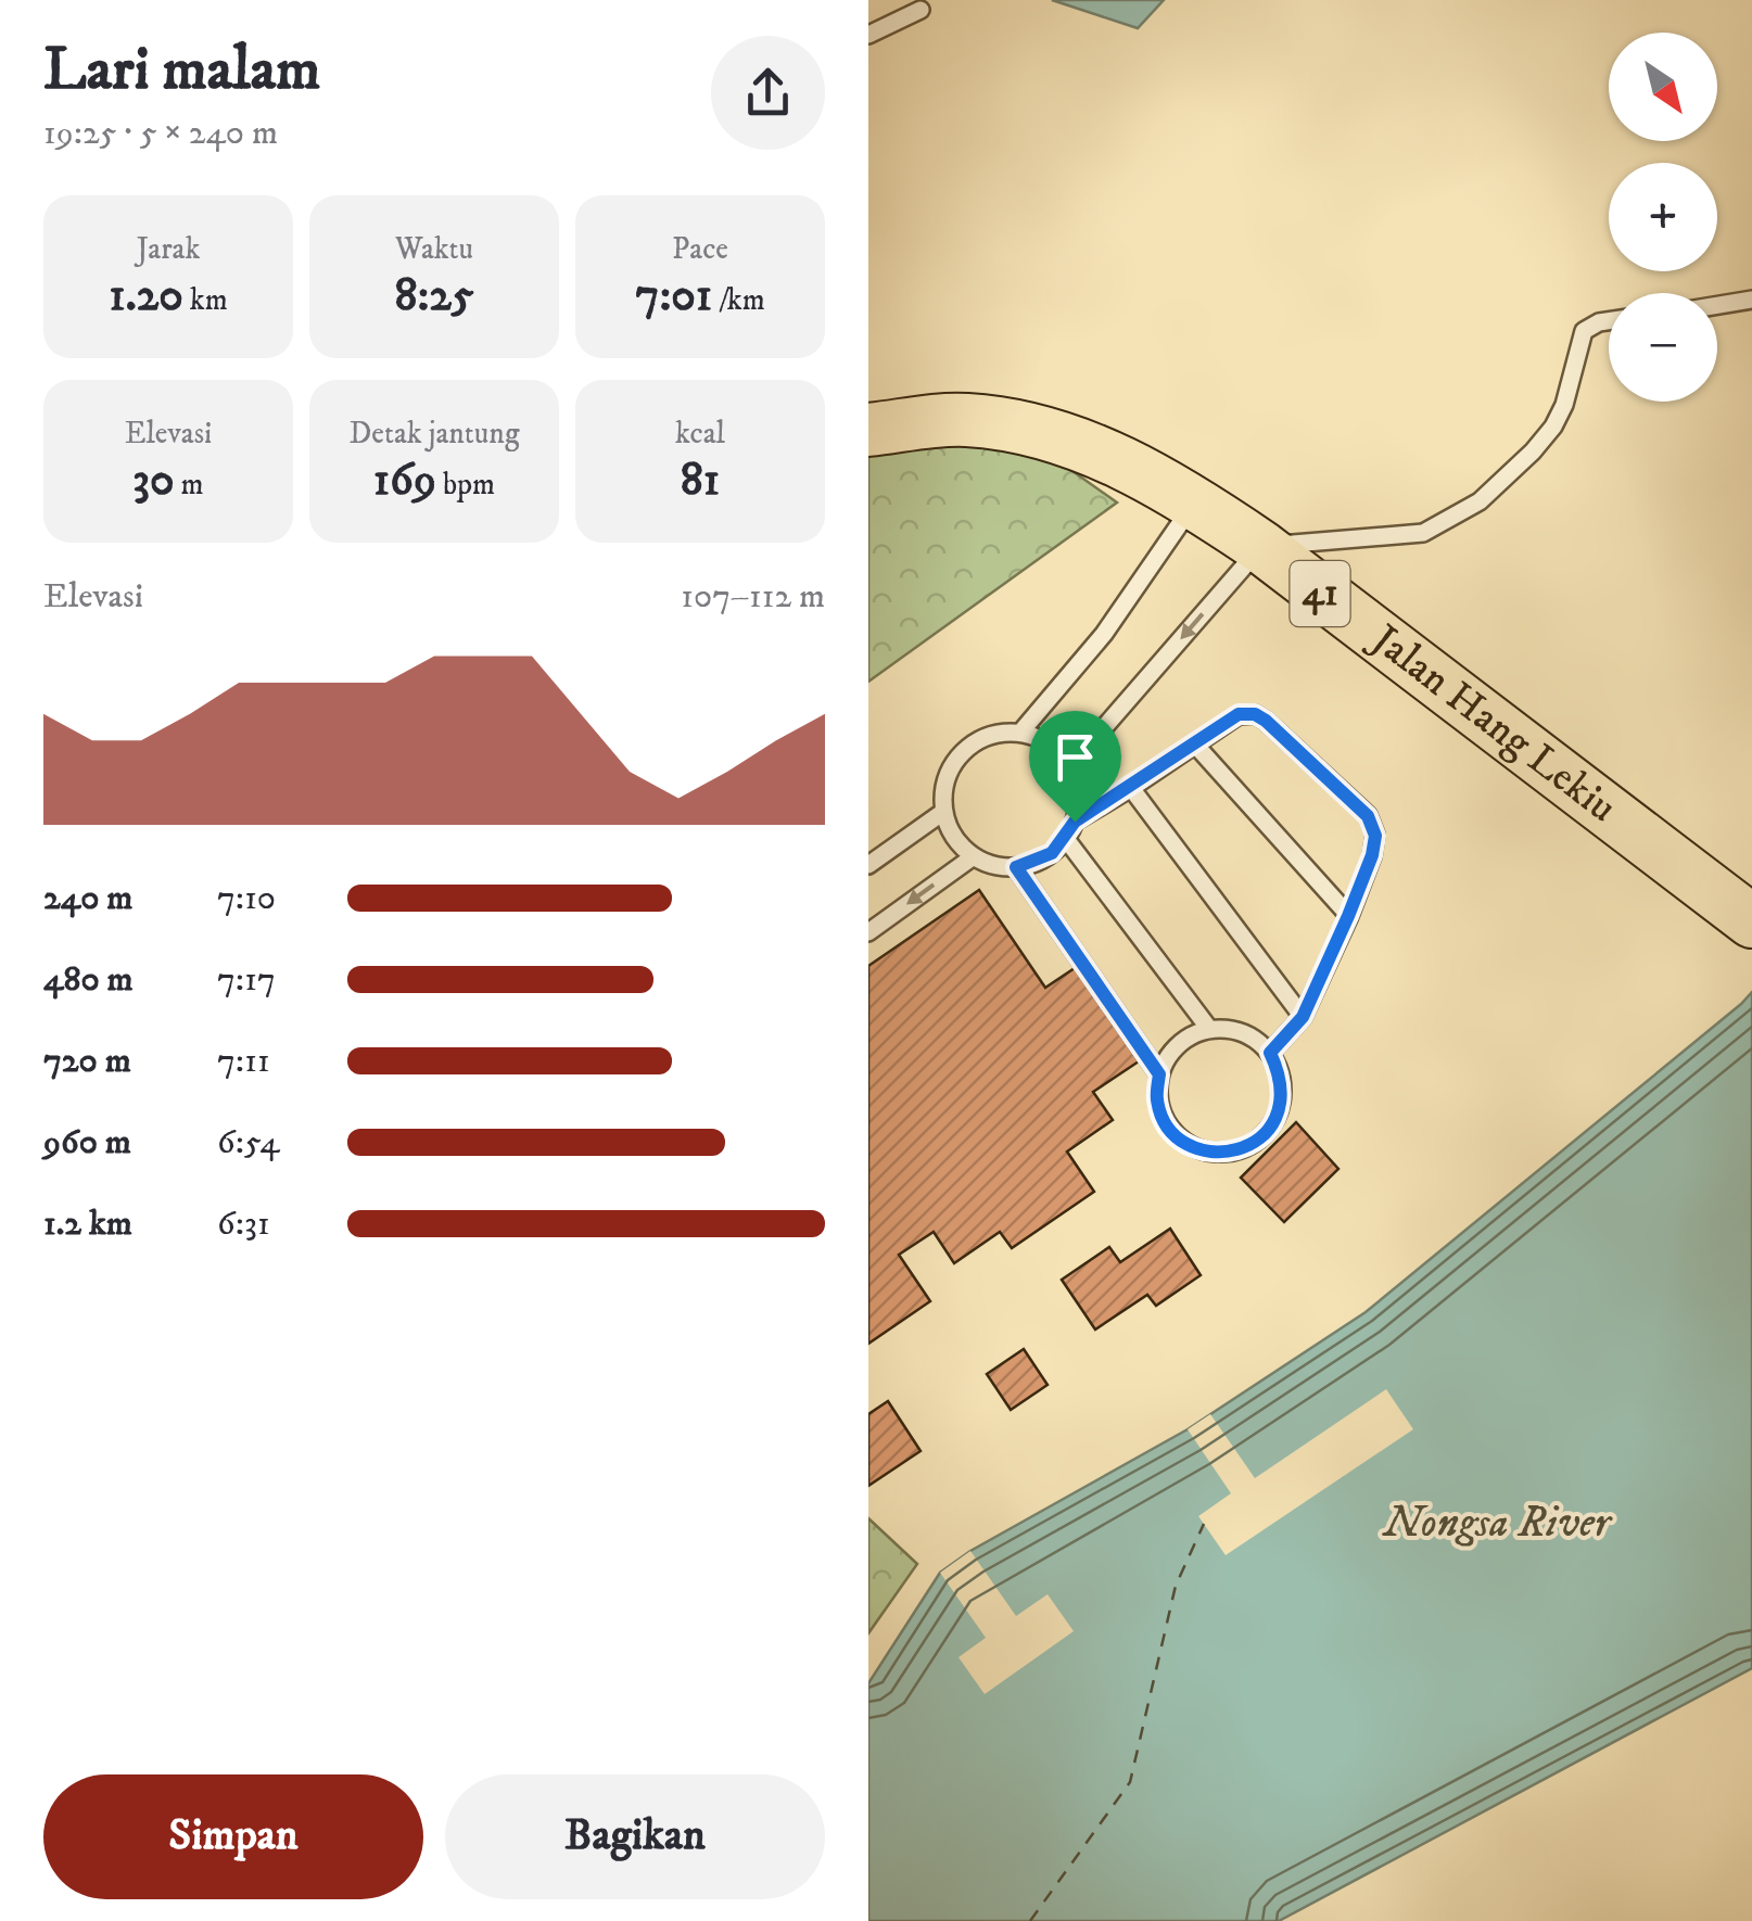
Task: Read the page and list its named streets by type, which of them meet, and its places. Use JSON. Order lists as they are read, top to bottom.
{
  "streets": {
    "highway": ["41", "Jalan Hang Lekiu"]
  },
  "water": ["Nongsa River"],
  "north": "bottom right",
  "page": {
    "heading": ["Lari malam", "19:25 · 5 × 240 m"],
    "map_buttons": ["+", "−"],
    "stats": [
      ["Jarak", "1.20 km"],
      ["Waktu", "8:25"],
      ["Pace", "7:01 /km"],
      ["Elevasi", "30 m"],
      ["Detak jantung", "169 bpm"],
      ["kcal", "81"]
    ],
    "chart": ["Elevasi", "107–112 m"],
    "list": [
      {
        "name": "240 m",
        "note": "7:10"
      },
      {
        "name": "480 m",
        "note": "7:17"
      },
      {
        "name": "720 m",
        "note": "7:11"
      },
      {
        "name": "960 m",
        "note": "6:54"
      },
      {
        "name": "1.2 km",
        "note": "6:31"
      }
    ],
    "buttons": ["Simpan", "Bagikan"]
  }
}
